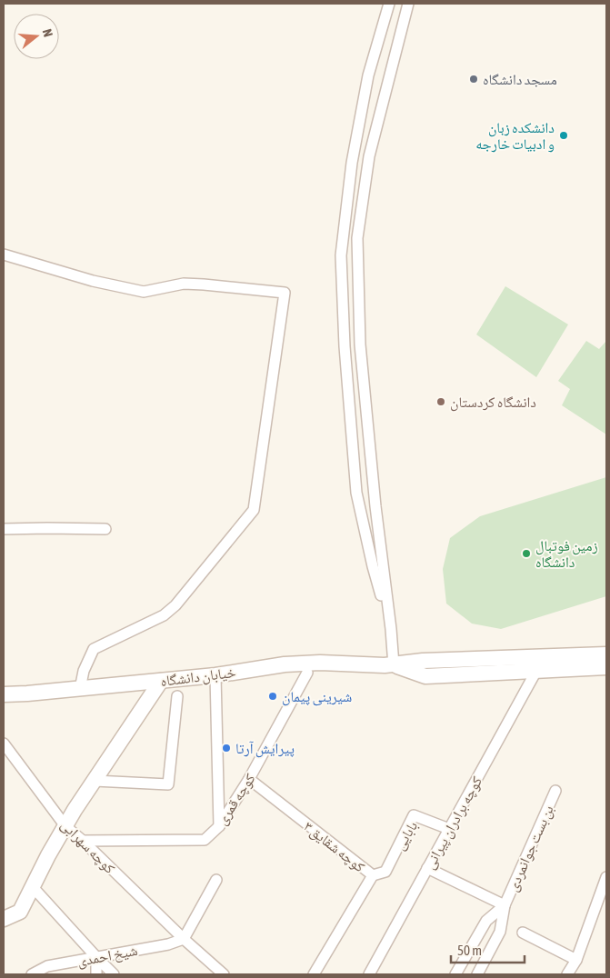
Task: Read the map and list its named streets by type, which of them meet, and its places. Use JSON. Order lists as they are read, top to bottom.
{
  "streets": {
    "street": [
      "خیابان دانشگاه",
      "کوچه قمری",
      "کوچه برادران پیرانی",
      "بابایی",
      "کوچه سهرابی",
      "کوچه شقایق ۳",
      "بن بست جوانمردی",
      "شیخ احمدی"
    ]
  },
  "crossings": [
    ["خیابان دانشگاه", "کوچه برادران پیرانی"],
    ["کوچه قمری", "کوچه سهرابی"],
    ["کوچه قمری", "کوچه شقایق ۳"],
    ["کوچه برادران پیرانی", "بابایی"],
    ["بابایی", "کوچه شقایق ۳"],
    ["کوچه سهرابی", "شیخ احمدی"]
  ],
  "places": [
    "مسجد دانشگاه",
    "دانشکده زبان و ادبیات خارجه",
    "دانشگاه کردستان",
    "زمین فوتبال دانشگاه",
    "شیرینی پیمان",
    "پیرایش آرتا"
  ],
  "scale_bar": "50 m",
  "north": "right"
}
